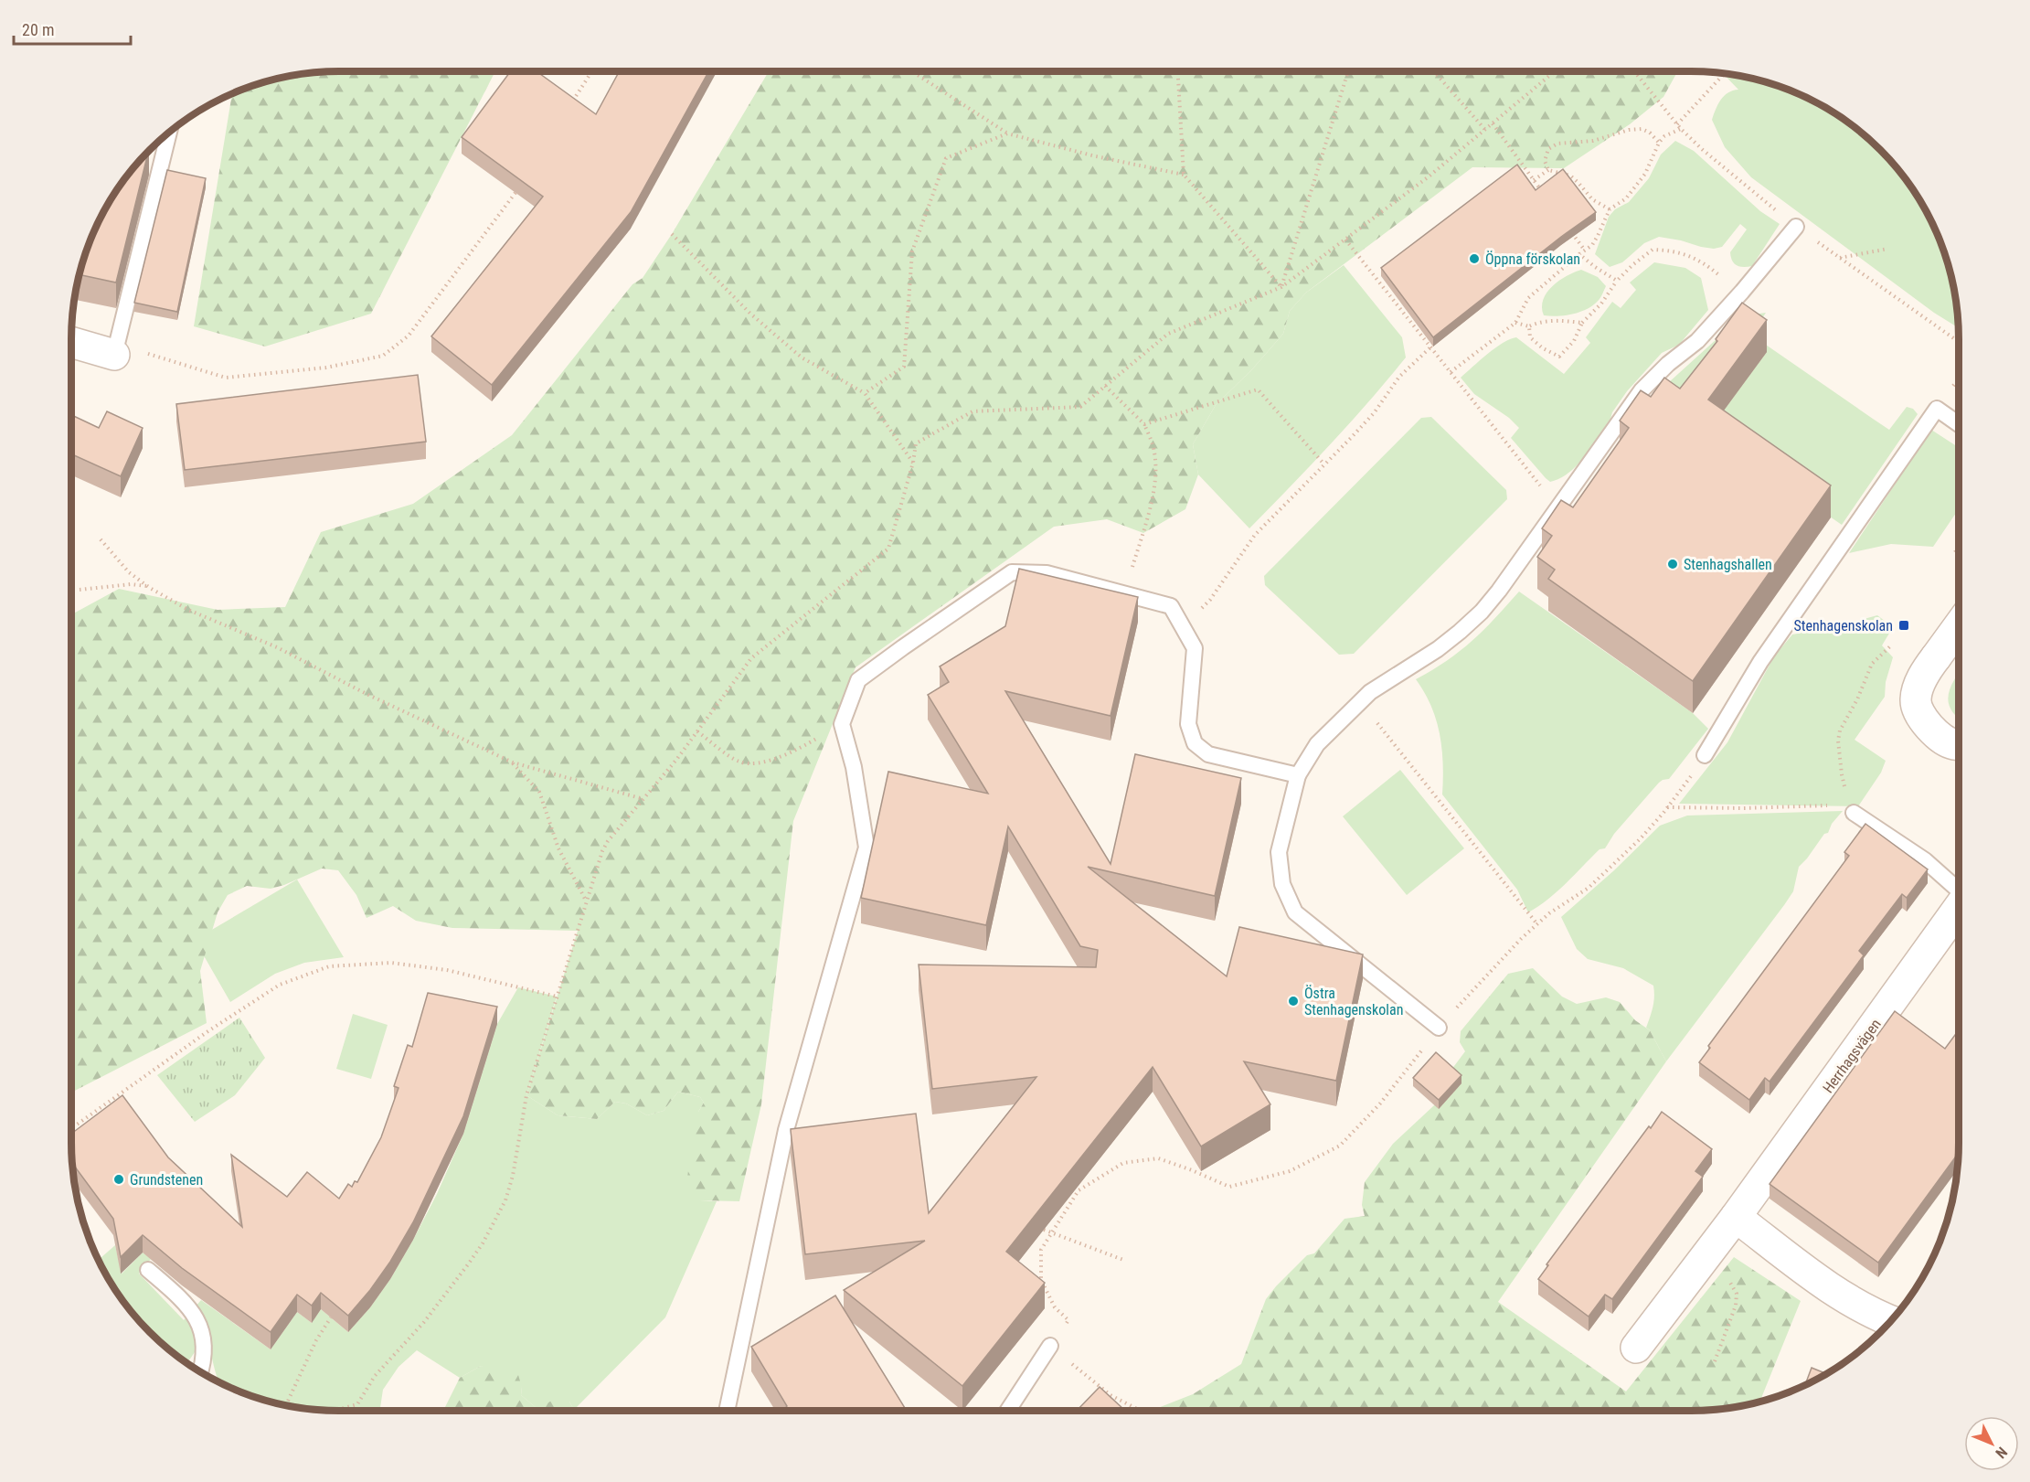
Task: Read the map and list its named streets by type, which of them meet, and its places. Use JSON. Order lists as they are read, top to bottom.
{
  "streets": {
    "street": ["Herrhagsvägen"]
  },
  "places": {
    "other": [
      "Öppna förskolan",
      "Stenhagshallen",
      "Östra Stenhagenskolan",
      "Grundstenen"
    ],
    "transit": ["Stenhagenskolan"]
  },
  "scale_bar": "20 m",
  "north": "bottom right"
}
